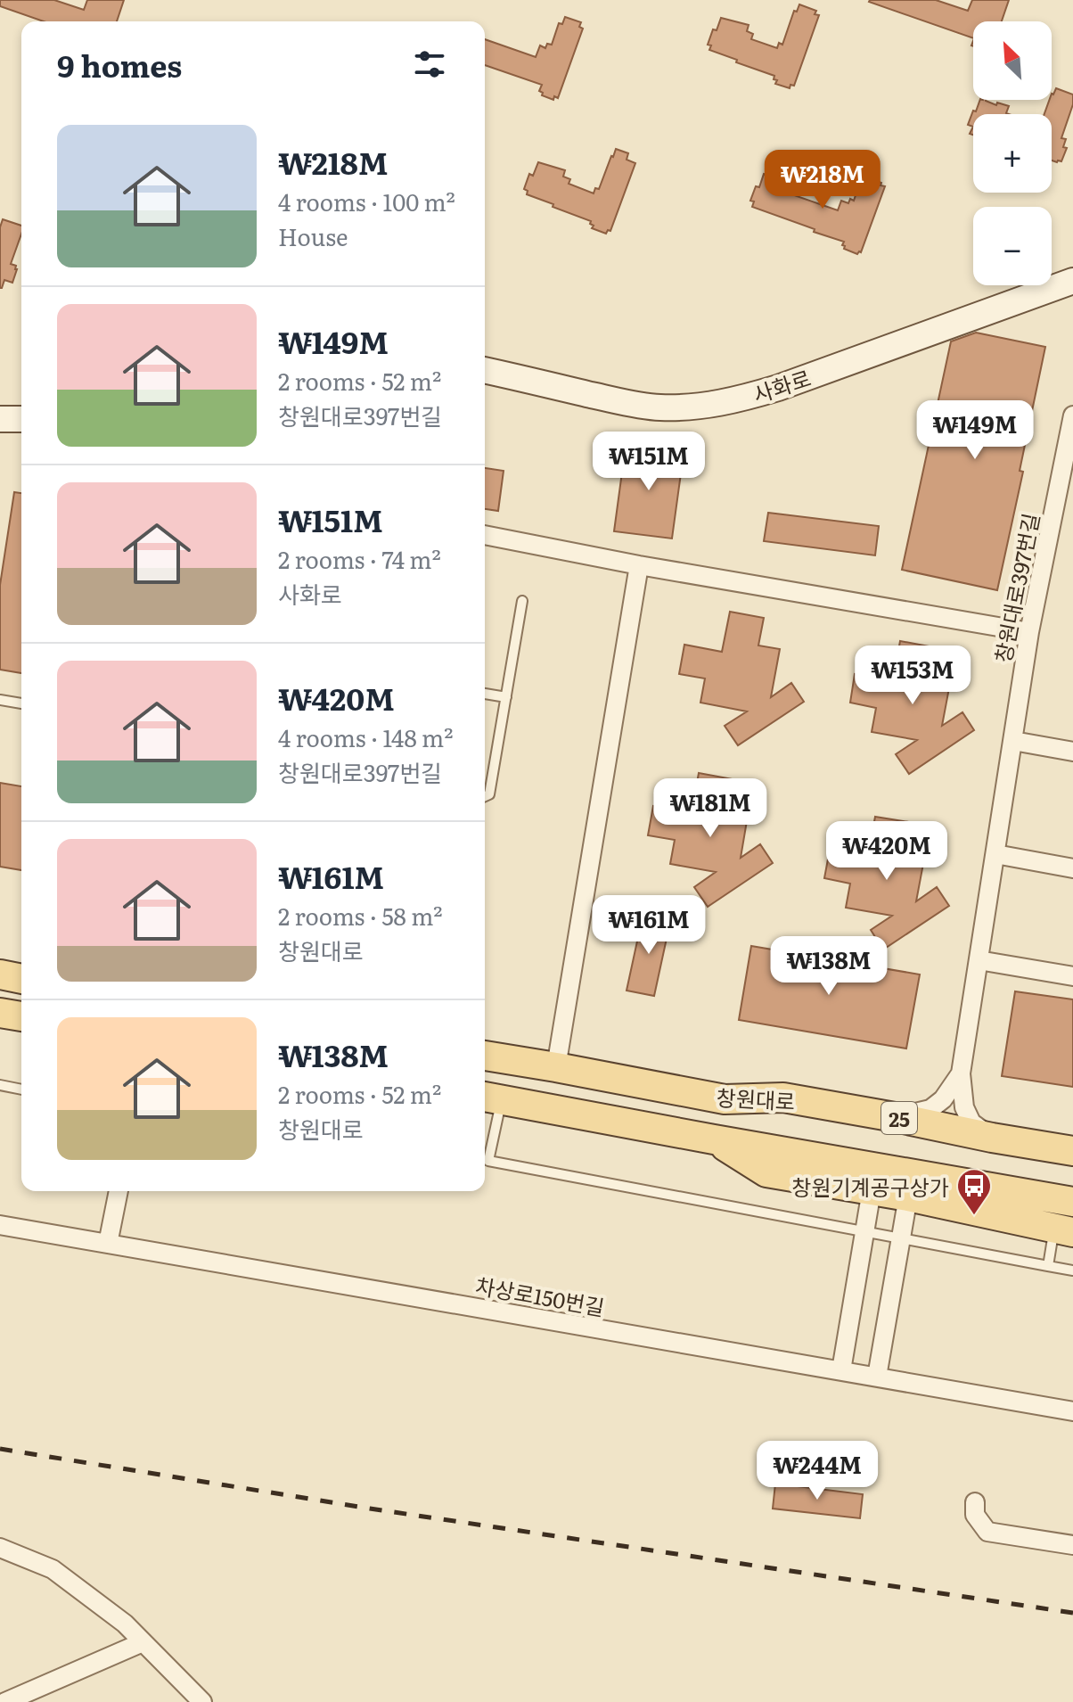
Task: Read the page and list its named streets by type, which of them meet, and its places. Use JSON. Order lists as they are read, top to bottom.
{
  "streets": {
    "main road": ["사화로", "창원대로", "25"],
    "street": ["창원대로397번길", "차상로150번길"]
  },
  "places": {
    "bus stop": ["창원기계공구상가"]
  },
  "north": "top left",
  "page": {
    "map_buttons": ["+", "−"],
    "heading": "9 homes",
    "list": [
      {
        "name": "₩218M",
        "note": "4 rooms · 100 m² · House"
      },
      {
        "name": "₩149M",
        "note": "2 rooms · 52 m² · 창원대로397번길"
      },
      {
        "name": "₩151M",
        "note": "2 rooms · 74 m² · 사화로"
      },
      {
        "name": "₩420M",
        "note": "4 rooms · 148 m² · 창원대로397번길"
      },
      {
        "name": "₩161M",
        "note": "2 rooms · 58 m² · 창원대로"
      },
      {
        "name": "₩138M",
        "note": "2 rooms · 52 m² · 창원대로"
      }
    ],
    "price": [
      "₩218M",
      "₩149M",
      "₩151M",
      "₩153M",
      "₩181M",
      "₩420M",
      "₩161M",
      "₩138M",
      "₩244M"
    ]
  }
}
